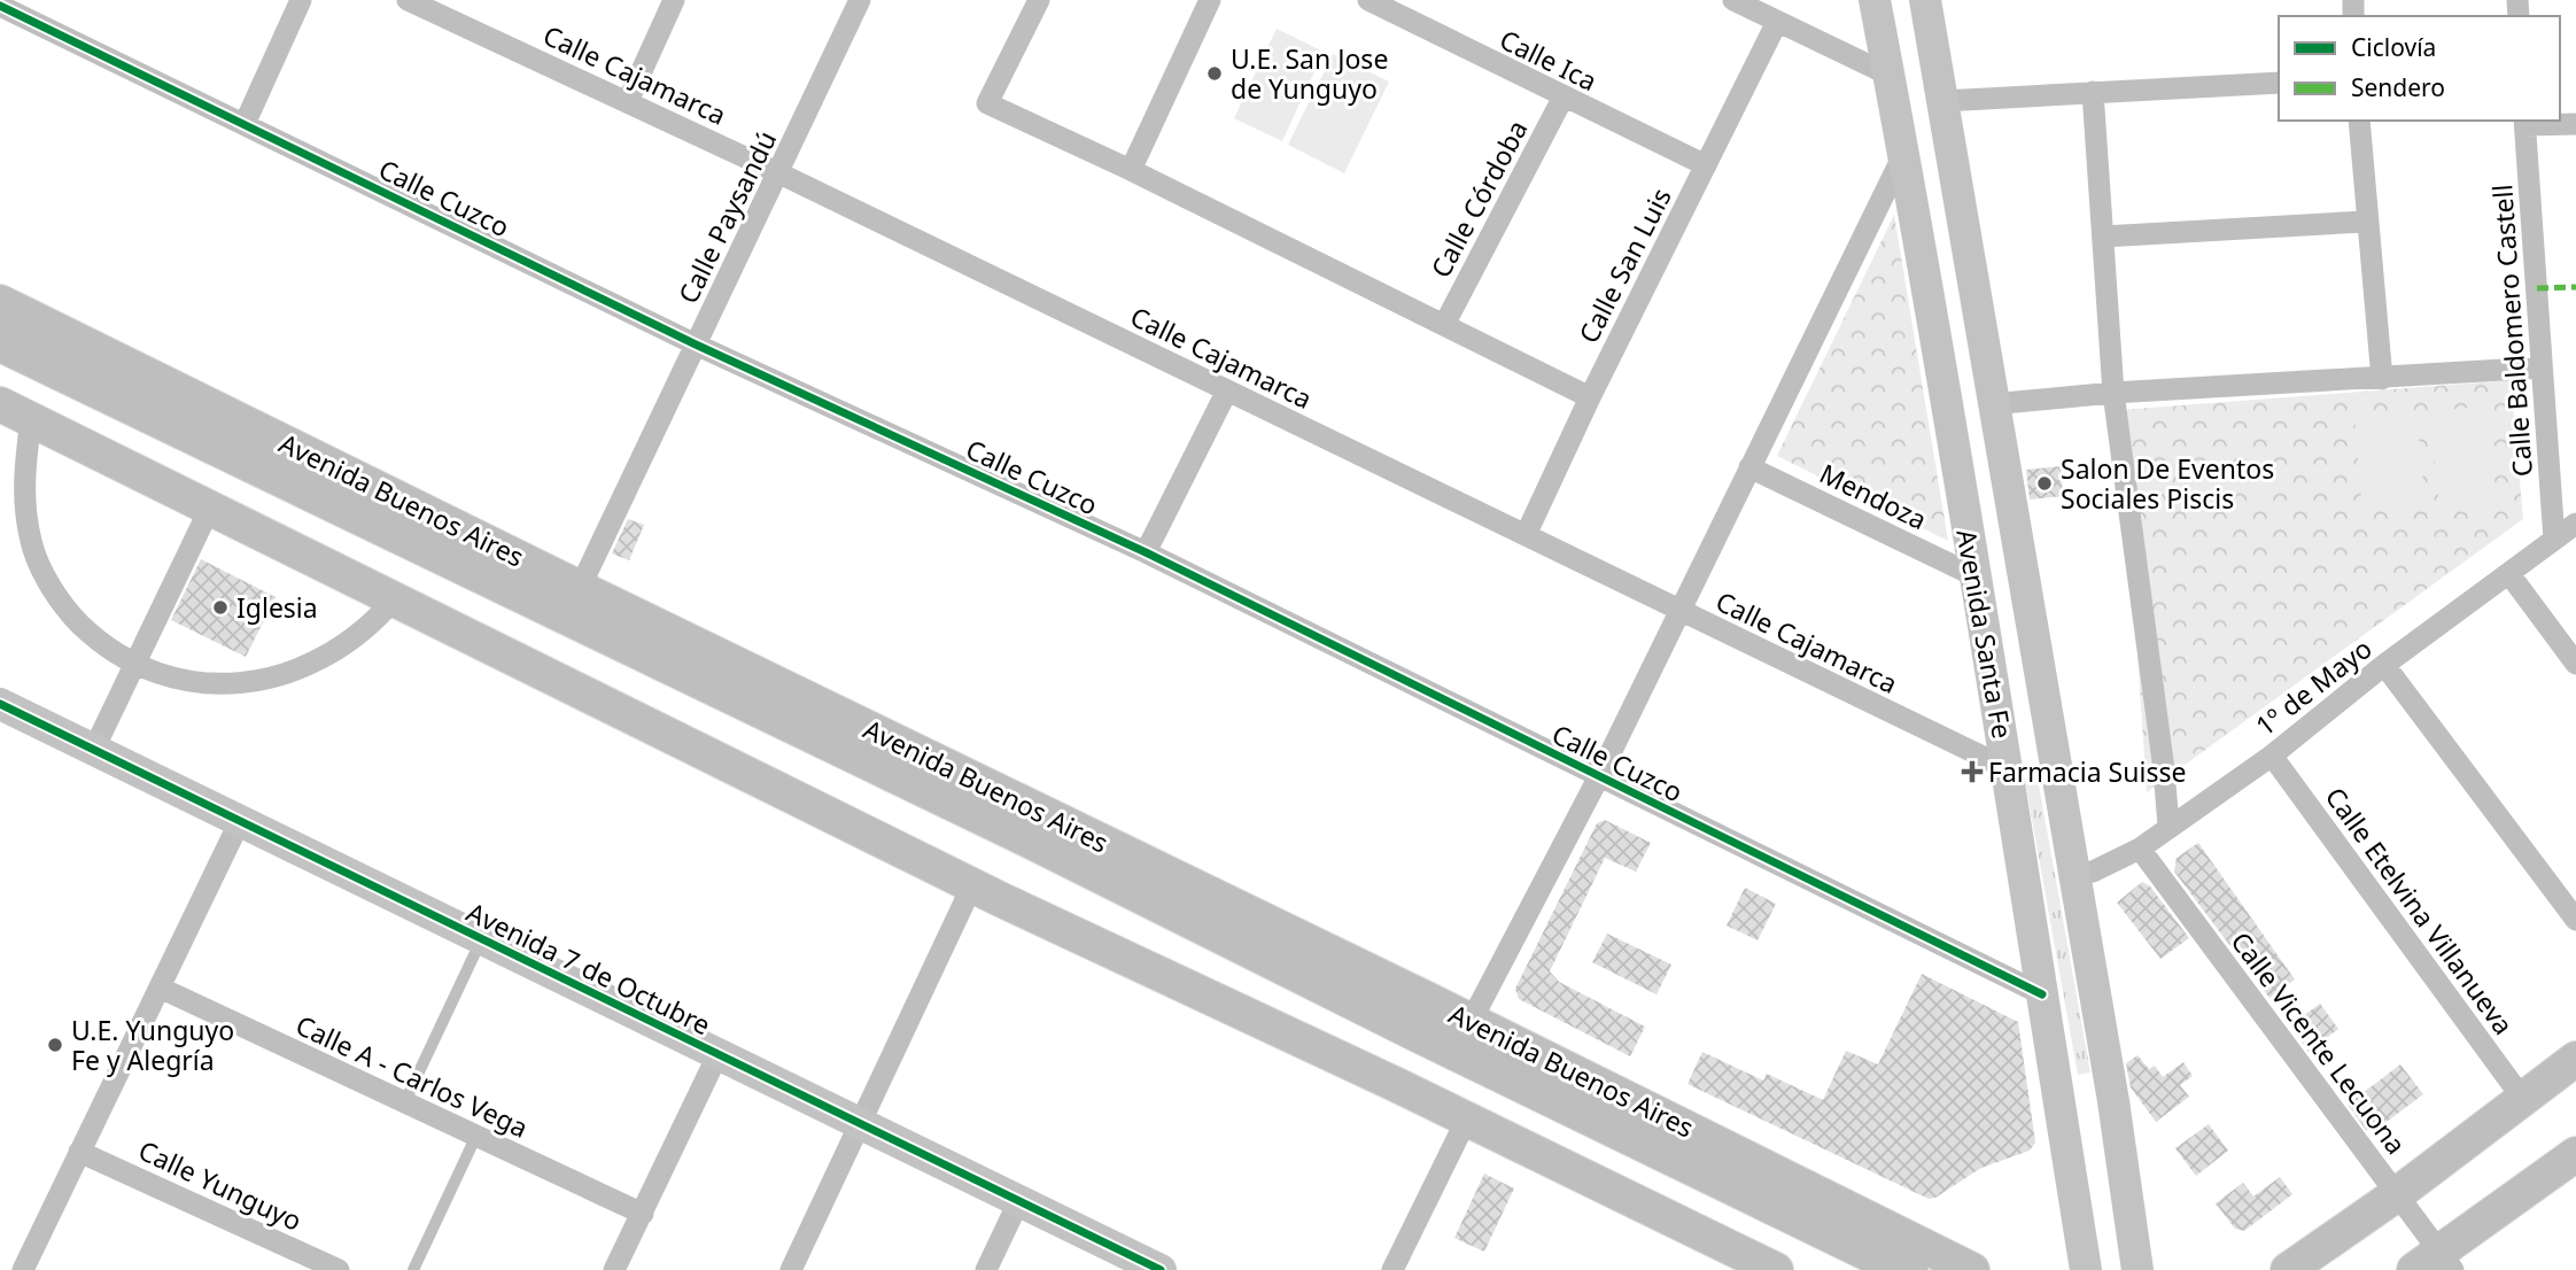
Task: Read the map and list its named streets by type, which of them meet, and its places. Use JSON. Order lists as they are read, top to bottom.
{
  "streets": {
    "highway": ["Avenida Buenos Aires"],
    "main road": ["Avenida Santa Fe", "Avenida 7 de Octubre"],
    "street": [
      "Calle Ica",
      "Calle Cajamarca",
      "Calle Cuzco",
      "Calle Córdoba",
      "Calle Paysandú",
      "Calle San Luis",
      "Calle Baldomero Castell",
      "Mendoza",
      "1º de Mayo",
      "Calle Etelvina Villanueva",
      "Calle Vicente Lecuona",
      "Calle A - Carlos Vega",
      "Calle Yunguyo"
    ]
  },
  "crossings": [
    ["Calle Ica", "Calle Córdoba"],
    ["Calle Ica", "Calle San Luis"],
    ["Calle Cajamarca", "Calle Paysandú"],
    ["Calle Cajamarca", "Calle San Luis"],
    ["Calle Cajamarca", "Avenida Santa Fe"],
    ["Calle Cuzco", "Calle Paysandú"],
    ["Calle Cuzco", "Avenida Santa Fe"],
    ["Calle Paysandú", "Avenida Buenos Aires"],
    ["Calle Baldomero Castell", "1º de Mayo"],
    ["Mendoza", "Avenida Santa Fe"],
    ["Avenida Santa Fe", "1º de Mayo"],
    ["1º de Mayo", "Calle Etelvina Villanueva"],
    ["1º de Mayo", "Calle Vicente Lecuona"]
  ],
  "places": {
    "other": [
      "U.E. San Jose de Yunguyo",
      "Salon De Eventos Sociales Piscis",
      "Iglesia",
      "U.E. Yunguyo Fe y Alegría"
    ],
    "health": ["Farmacia Suisse"]
  },
  "legend": ["Ciclovía", "Sendero"]
}
